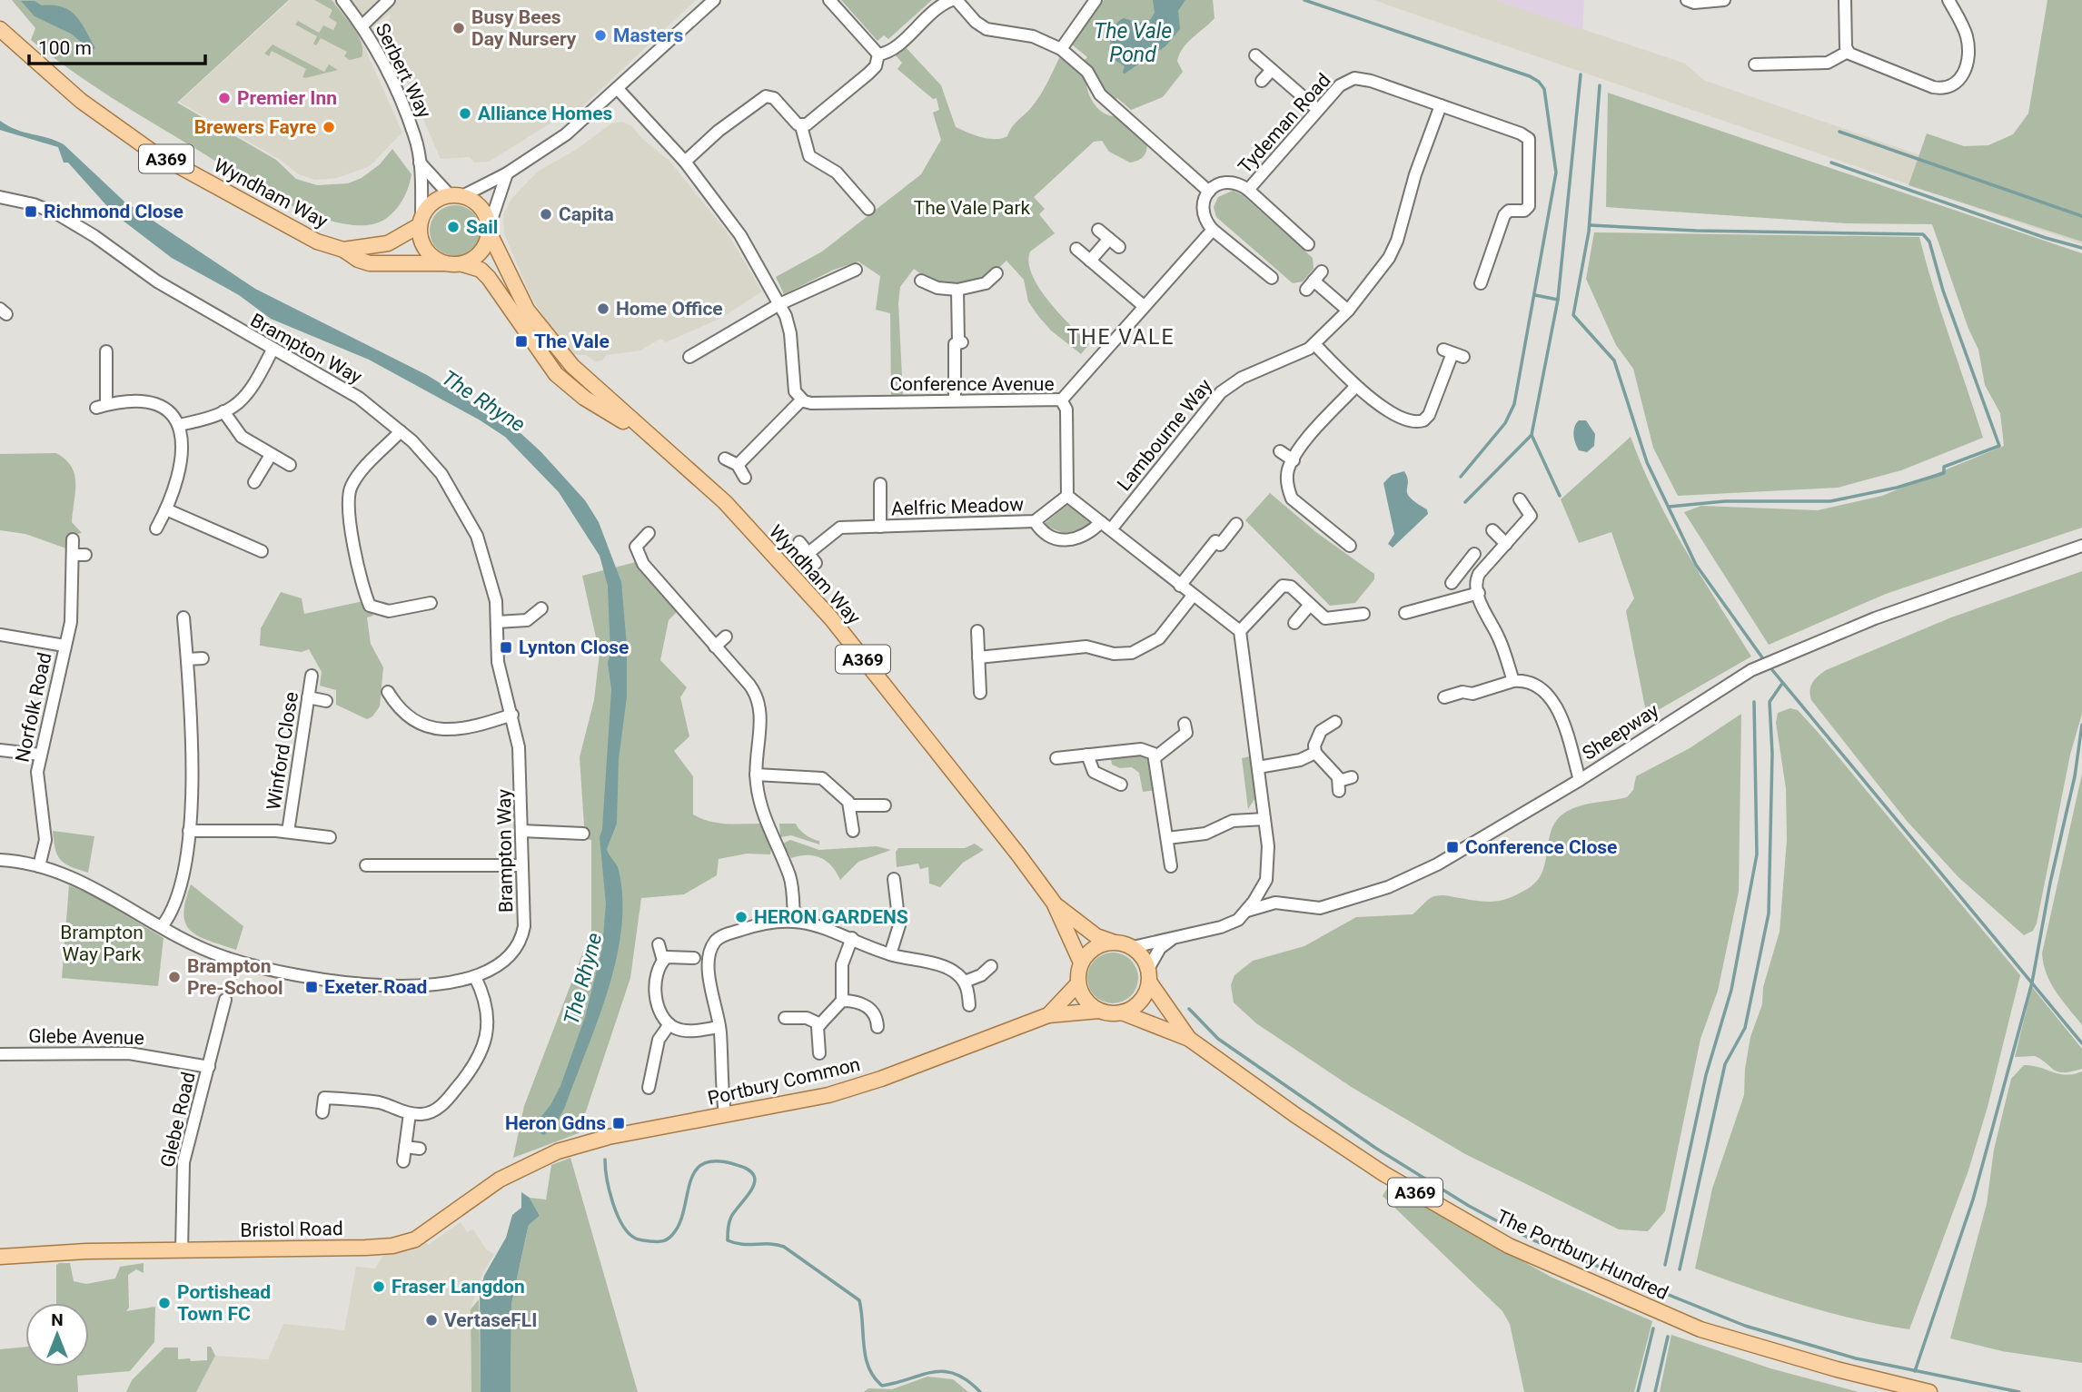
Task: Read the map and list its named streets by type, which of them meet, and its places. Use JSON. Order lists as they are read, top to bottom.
{
  "streets": {
    "main road": [
      "A369",
      "Wyndham Way",
      "Portbury Common",
      "Bristol Road",
      "The Portbury Hundred"
    ],
    "street": [
      "Serbert Way",
      "Tydeman Road",
      "Brampton Way",
      "Conference Avenue",
      "Lambourne Way",
      "Aelfric Meadow",
      "Norfolk Road",
      "Sheepway",
      "Winford Close",
      "Glebe Avenue",
      "Glebe Road"
    ]
  },
  "crossings": [
    ["Serbert Way", "A369"],
    ["Serbert Way", "Wyndham Way"],
    ["Tydeman Road", "Lambourne Way"],
    ["A369", "Wyndham Way"],
    ["Wyndham Way", "Sheepway"],
    ["Wyndham Way", "Portbury Common"],
    ["Wyndham Way", "The Portbury Hundred"],
    ["Brampton Way", "Norfolk Road"],
    ["Conference Avenue", "Aelfric Meadow"],
    ["Lambourne Way", "Aelfric Meadow"],
    ["Sheepway", "Portbury Common"],
    ["Sheepway", "The Portbury Hundred"],
    ["Glebe Avenue", "Glebe Road"],
    ["Portbury Common", "Bristol Road"],
    ["Portbury Common", "The Portbury Hundred"],
    ["Glebe Road", "Bristol Road"]
  ],
  "districts": ["THE VALE"],
  "water": ["The Vale Pond", "The Rhyne"],
  "parks": ["The Vale Park", "Brampton Way Park"],
  "places": {
    "other": [
      "Busy Bees Day Nursery",
      "Masters",
      "Premier Inn",
      "Alliance Homes",
      "Brewers Fayre",
      "Capita",
      "Sail",
      "Home Office",
      "HERON GARDENS",
      "Brampton Pre-School",
      "Fraser Langdon",
      "Portishead Town FC",
      "VertaseFLI"
    ],
    "transit": [
      "Richmond Close",
      "The Vale",
      "Lynton Close",
      "Conference Close",
      "Exeter Road",
      "Heron Gdns"
    ]
  },
  "scale_bar": "100 m",
  "north": "top"
}
